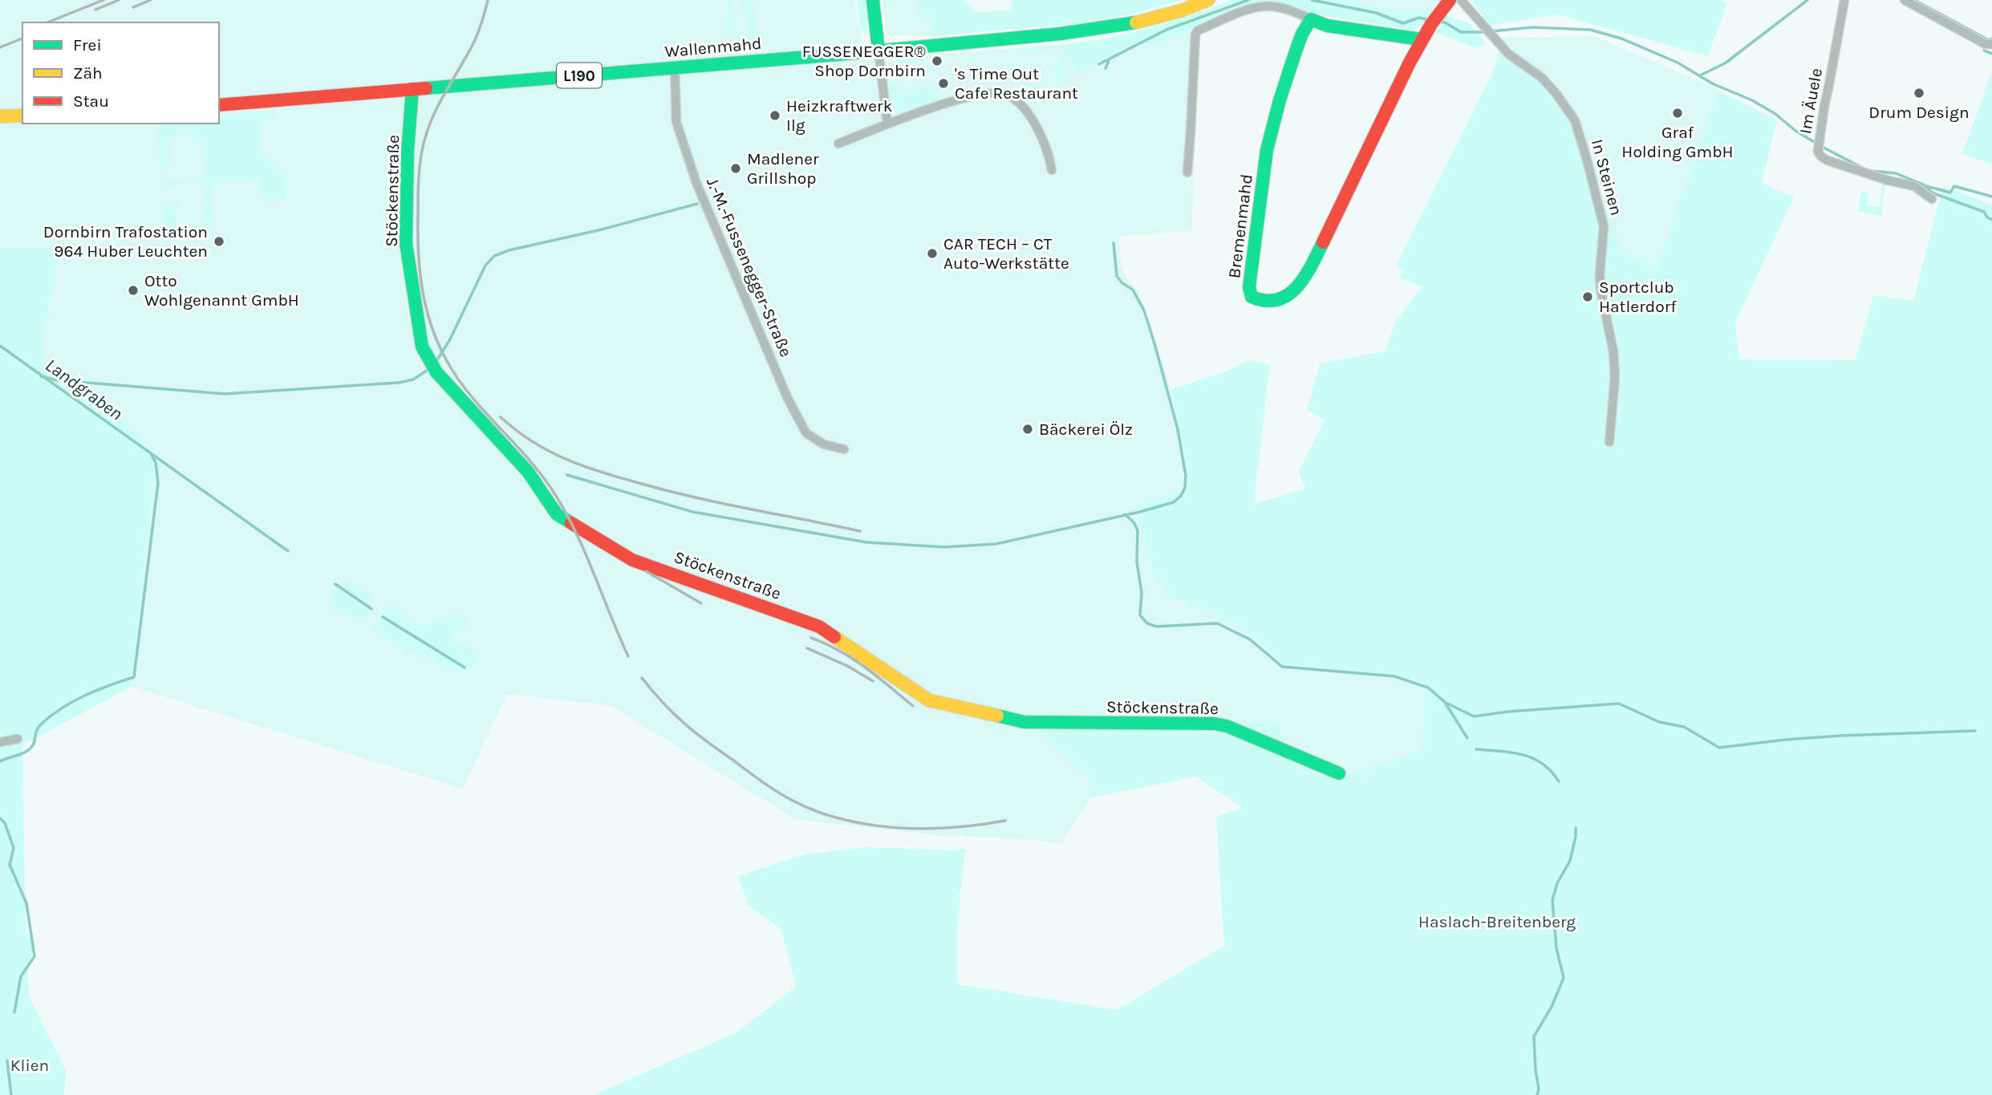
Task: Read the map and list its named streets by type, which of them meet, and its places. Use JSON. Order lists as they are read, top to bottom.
{
  "streets": {
    "street": [
      "Wallenmahd",
      "L190",
      "Im Äuele",
      "In Steinen",
      "Stöckenstraße",
      "Bremenmahd",
      "J.-M.-Fussenegger-Straße"
    ]
  },
  "crossings": [
    ["Wallenmahd", "Stöckenstraße"],
    ["Wallenmahd", "J.-M.-Fussenegger-Straße"]
  ],
  "water": ["Landgraben"],
  "parks": ["Haslach-Breitenberg", "Klien"],
  "places": [
    "FUSSENEGGER® Shop Dornbirn",
    "'s Time Out Cafe Restaurant",
    "Drum Design",
    "Graf Holding GmbH",
    "Heizkraftwerk Ilg",
    "Madlener Grillshop",
    "Dornbirn Trafostation 964 Huber Leuchten",
    "CAR TECH – CT Auto-Werkstätte",
    "Otto Wohlgenannt GmbH",
    "Sportclub Hatlerdorf",
    "Bäckerei Ölz"
  ],
  "legend": ["Frei", "Zäh", "Stau"]
}
